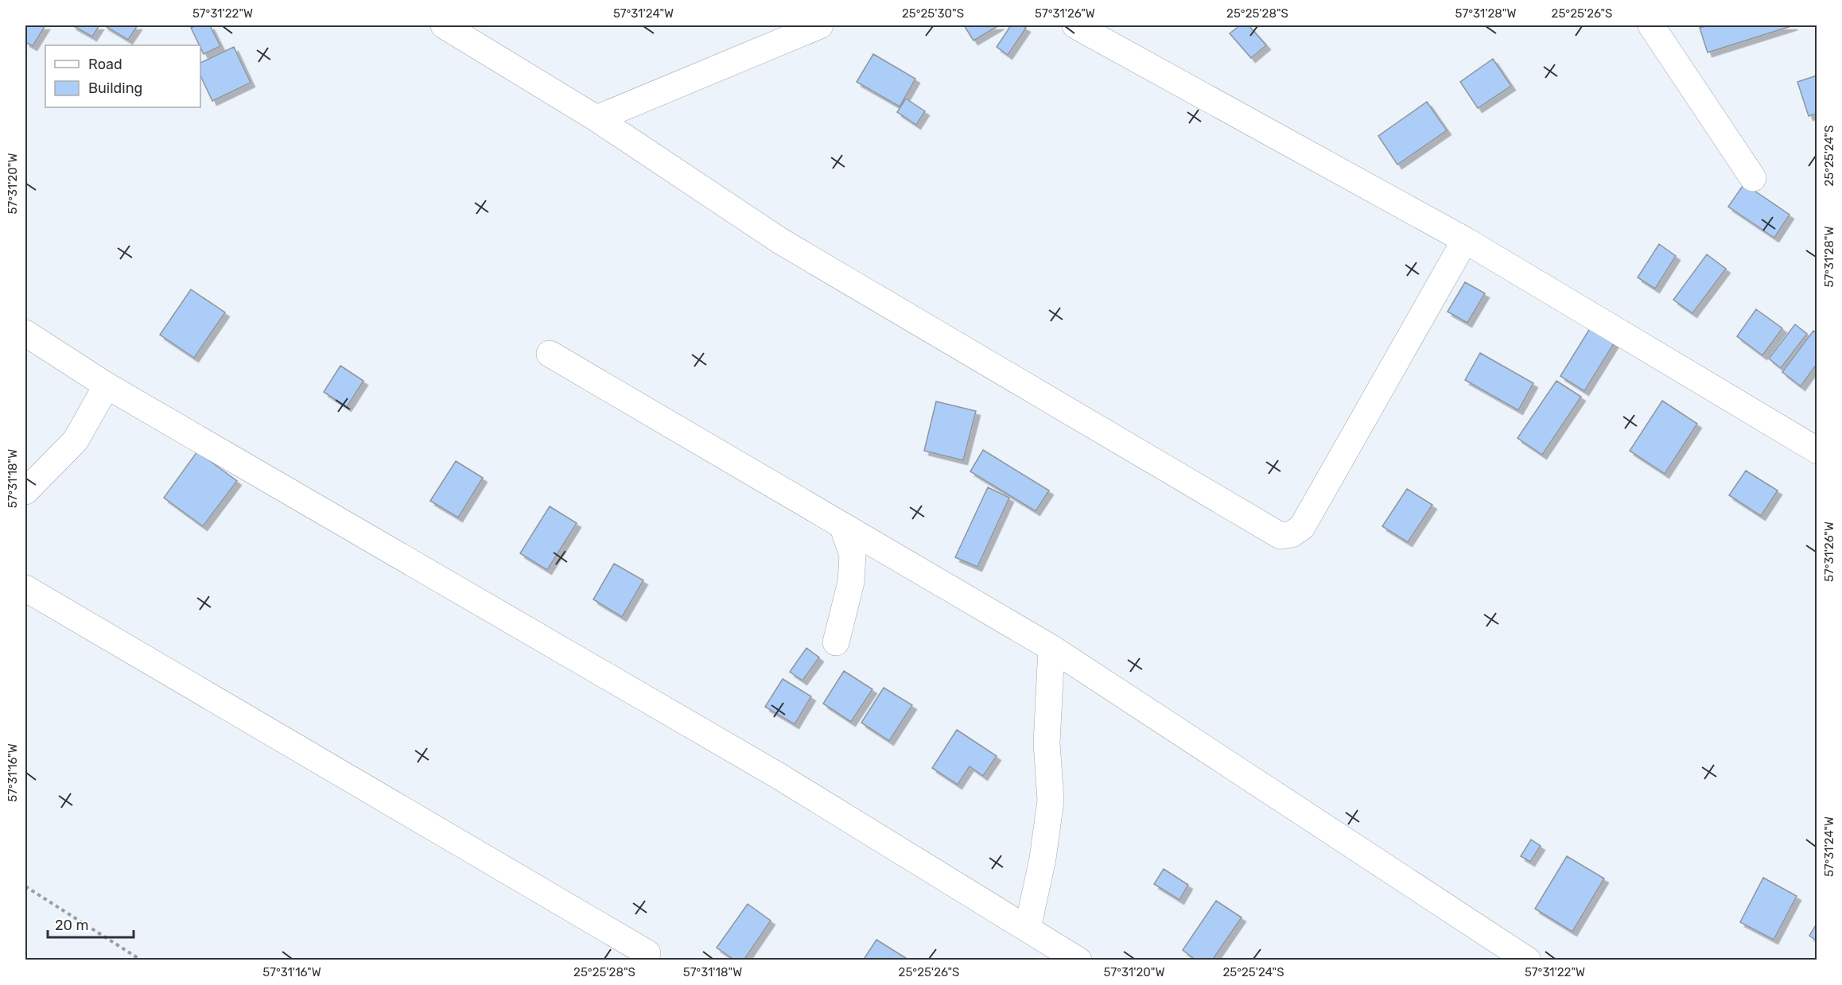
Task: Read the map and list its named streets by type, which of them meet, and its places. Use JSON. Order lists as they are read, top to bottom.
{
  "legend": ["Road", "Building"],
  "scale_bar": "20 m",
  "coordinates": [
    "57°31'22\"W",
    "57°31'24\"W",
    "25°25'30\"S",
    "57°31'26\"W",
    "25°25'28\"S",
    "57°31'28\"W",
    "25°25'26\"S",
    "25°25'24\"S",
    "57°31'20\"W",
    "57°31'18\"W",
    "57°31'16\"W"
  ]
}
